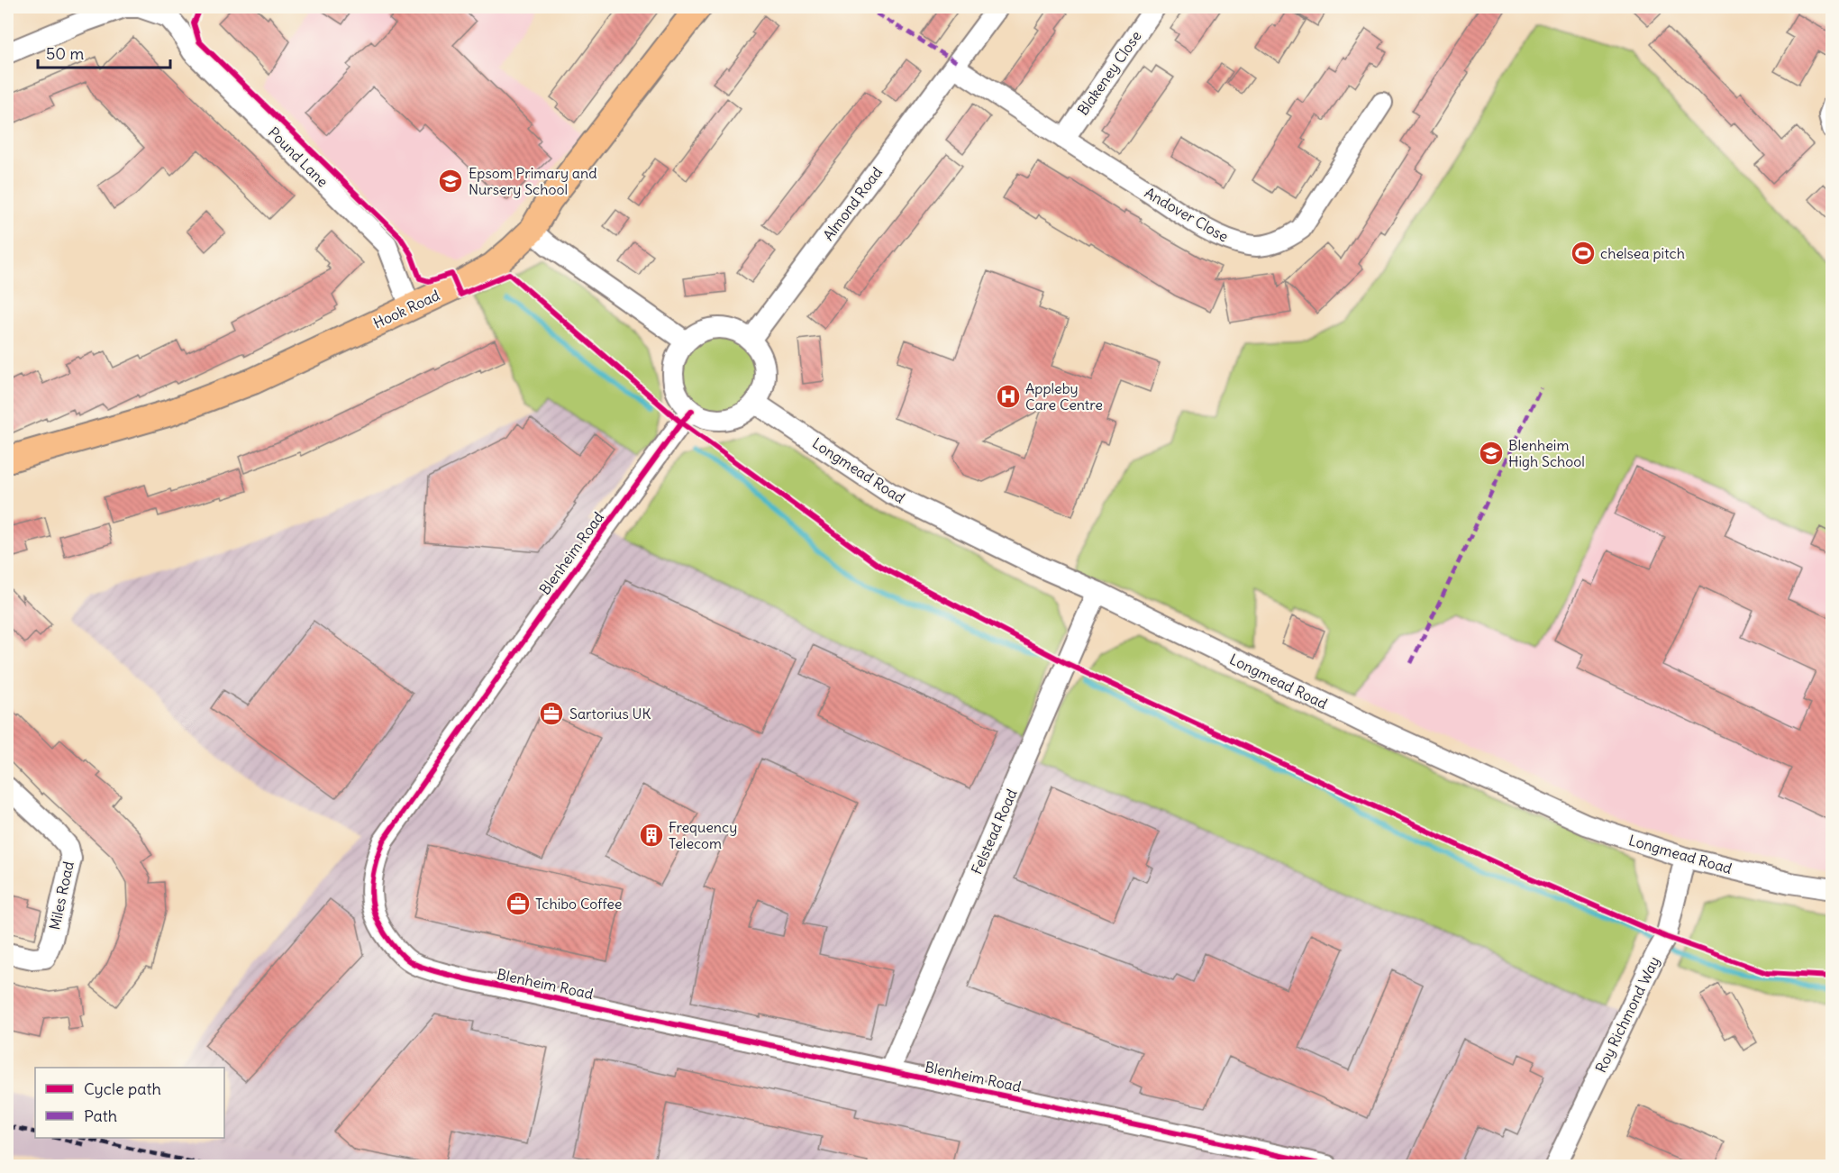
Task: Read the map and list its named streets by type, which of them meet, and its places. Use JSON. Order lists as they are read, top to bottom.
{
  "streets": {
    "main road": ["Hook Road"],
    "street": [
      "Blakeney Close",
      "Pound Lane",
      "Almond Road",
      "Andover Close",
      "Longmead Road",
      "Blenheim Road",
      "Felstead Road",
      "Miles Road",
      "Roy Richmond Way"
    ]
  },
  "crossings": [
    ["Blakeney Close", "Andover Close"],
    ["Pound Lane", "Hook Road"],
    ["Almond Road", "Andover Close"],
    ["Almond Road", "Longmead Road"],
    ["Almond Road", "Blenheim Road"],
    ["Longmead Road", "Blenheim Road"],
    ["Longmead Road", "Felstead Road"],
    ["Longmead Road", "Roy Richmond Way"],
    ["Blenheim Road", "Felstead Road"]
  ],
  "places": {
    "school or university": ["Epsom Primary and Nursery School", "Blenheim High School"],
    "sports": ["chelsea pitch"],
    "hospital": ["Appleby Care Centre"],
    "office": ["Sartorius UK", "Tchibo Coffee"],
    "building": ["Frequency Telecom"]
  },
  "legend": ["Cycle path", "Path"],
  "scale_bar": "50 m"
}
